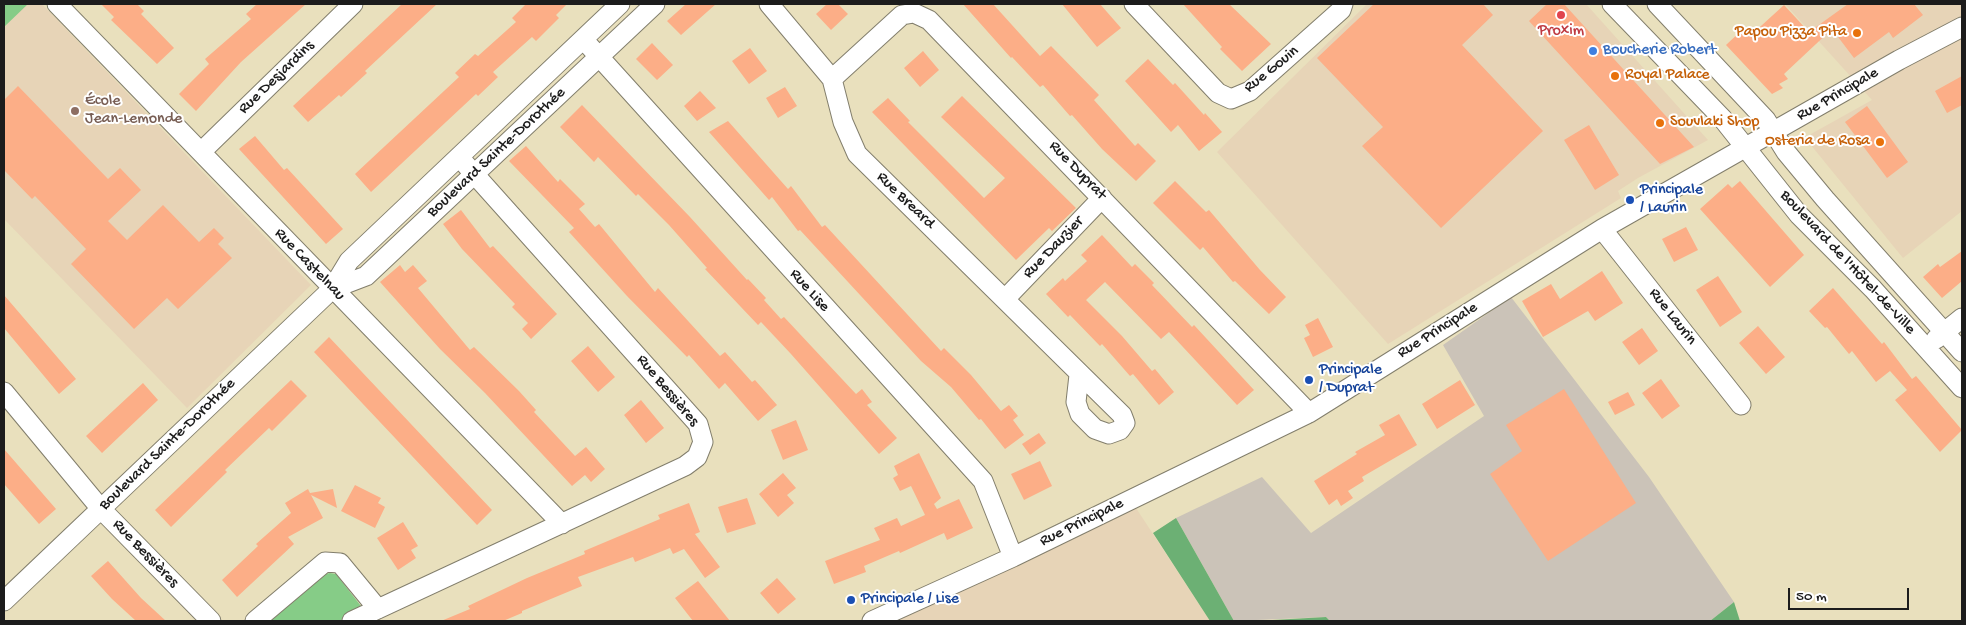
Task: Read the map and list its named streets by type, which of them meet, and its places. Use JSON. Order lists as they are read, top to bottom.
{
  "streets": {
    "street": [
      "Rue Gouin",
      "Rue Desjardins",
      "Rue Principale",
      "Boulevard Sainte-Dorothée",
      "Rue Duprat",
      "Rue Breard",
      "Rue Dauzier",
      "Boulevard de l'Hôtel-de-Ville",
      "Rue Castelnau",
      "Rue Lise",
      "Rue Laurin",
      "Rue Bessières"
    ]
  },
  "crossings": [
    ["Rue Desjardins", "Rue Castelnau"],
    ["Rue Principale", "Rue Duprat"],
    ["Rue Principale", "Boulevard de l'Hôtel-de-Ville"],
    ["Rue Principale", "Rue Lise"],
    ["Rue Principale", "Rue Laurin"],
    ["Boulevard Sainte-Dorothée", "Rue Castelnau"],
    ["Boulevard Sainte-Dorothée", "Rue Lise"],
    ["Boulevard Sainte-Dorothée", "Rue Bessières"],
    ["Rue Duprat", "Rue Breard"],
    ["Rue Duprat", "Rue Dauzier"],
    ["Rue Breard", "Rue Dauzier"],
    ["Rue Castelnau", "Rue Bessières"]
  ],
  "places": [
    "Proxim",
    "Papou Pizza Pita",
    "Boucherie Robert",
    "Royal Palace",
    "École Jean-Lemonde",
    "Souvlaki Shop",
    "Osteria de Rosa",
    "Principale / Laurin",
    "Principale / Duprat",
    "Principale / Lise"
  ],
  "scale_bar": "50 m"
}
